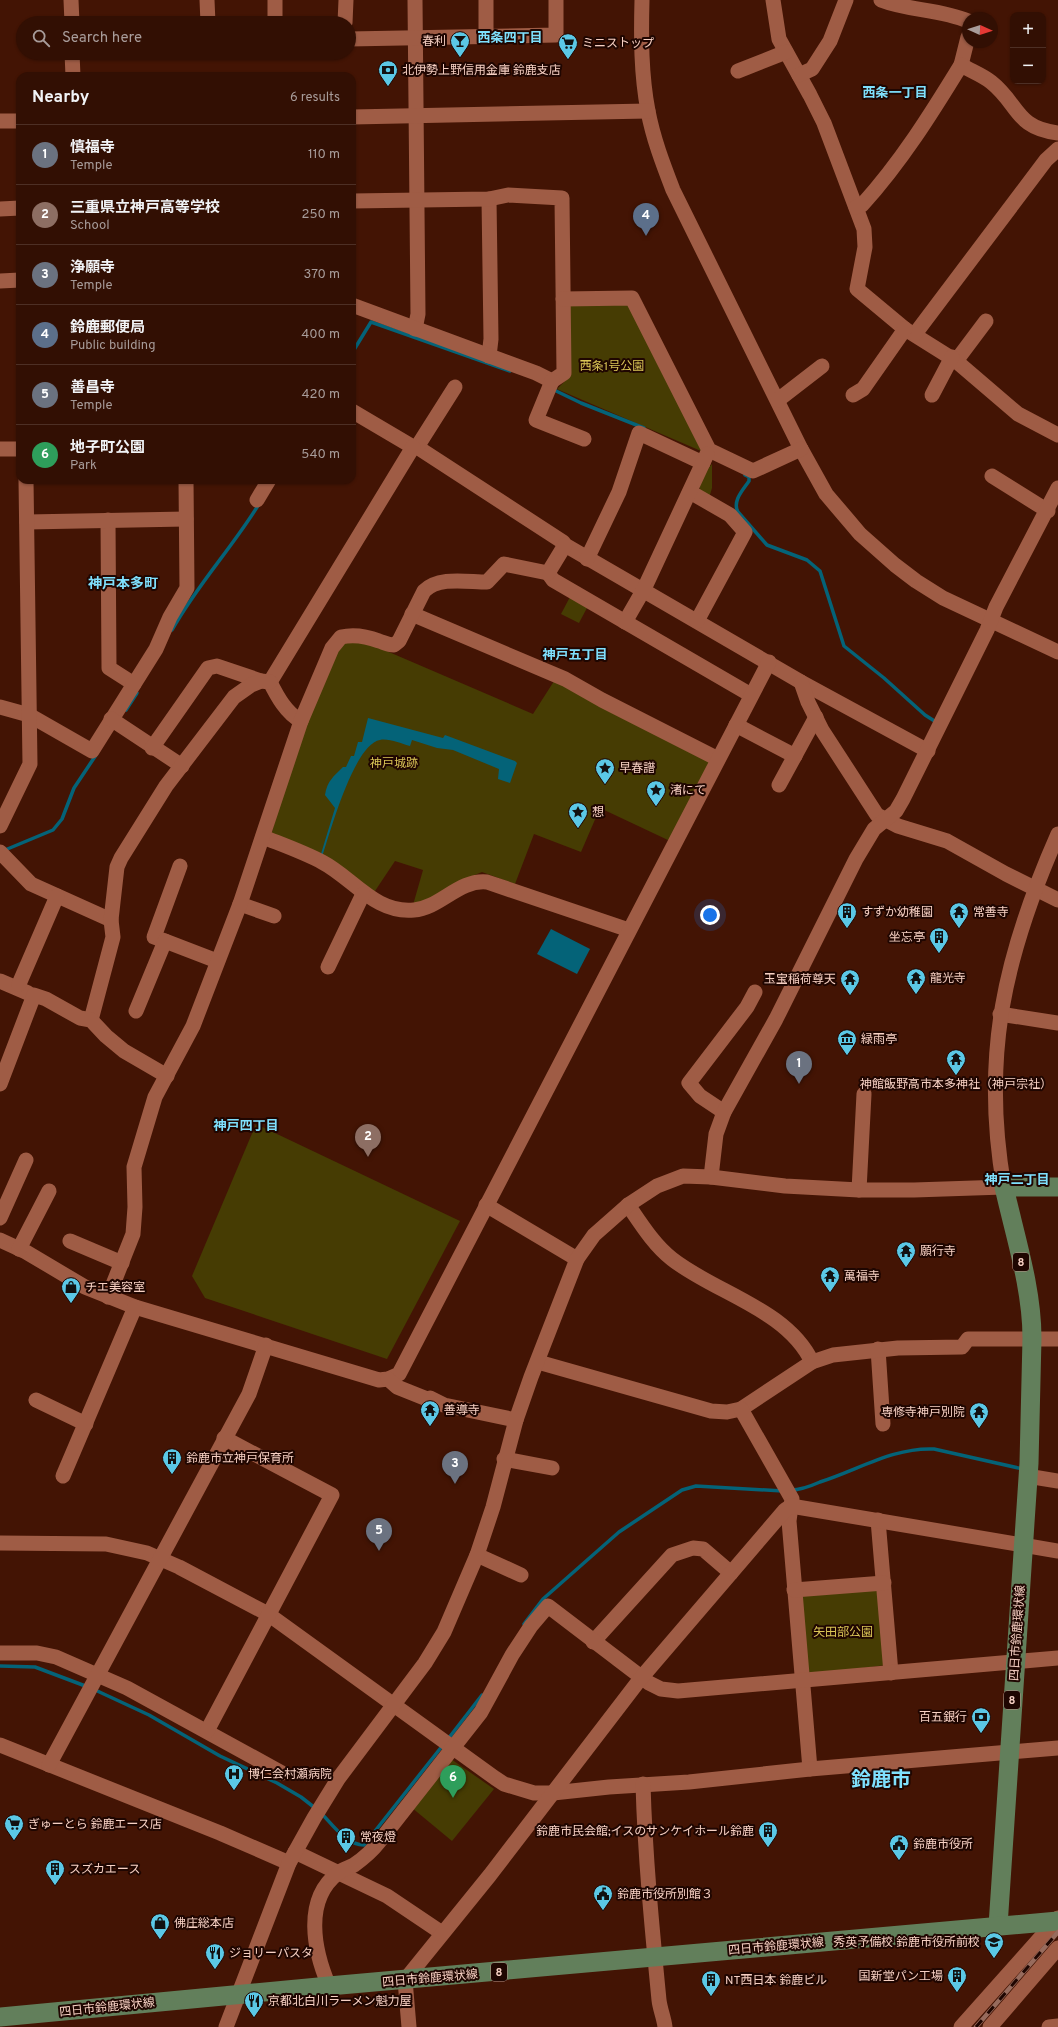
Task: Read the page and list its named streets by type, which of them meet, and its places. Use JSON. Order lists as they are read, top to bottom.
{
  "streets": {
    "main road": ["8", "四日市鈴鹿環状線"]
  },
  "districts": [
    "西条四丁目",
    "西条一丁目",
    "神戸本多町",
    "神戸五丁目",
    "神戸四丁目",
    "神戸二丁目",
    "鈴鹿市"
  ],
  "parks": ["西条1号公園", "神戸城跡", "矢田部公園"],
  "places": {
    "bar": ["春利"],
    "supermarket": ["ミニストップ", "ぎゅーとら 鈴鹿エース店"],
    "bank": ["北伊勢上野信用金庫 鈴鹿支店", "百五銀行"],
    "place": ["早春譜", "渚にて", "想"],
    "building": [
      "すずか幼稚園",
      "坐忘亭",
      "鈴鹿市立神戸保育所",
      "鈴鹿市民会館;イスのサンケイホール鈴鹿",
      "常夜燈",
      "スズカエース",
      "国新堂パン工場",
      "NT西日本 鈴鹿ビル"
    ],
    "temple": [
      "常善寺",
      "龍光寺",
      "玉宝稲荷尊天",
      "神館飯野高市本多神社（神戸宗社）",
      "願行寺",
      "萬福寺",
      "善導寺",
      "専修寺神戸別院"
    ],
    "museum": ["緑雨亭"],
    "shop": ["チエ美容室", "佛庄総本店"],
    "hospital": ["博仁会村瀬病院"],
    "public building": ["鈴鹿市役所", "鈴鹿市役所別館３"],
    "school or university": ["秀英予備校 鈴鹿市役所前校"],
    "restaurant": ["ジョリーパスタ", "京都北白川ラーメン魁力屋"]
  },
  "north": "right",
  "page": {
    "map_buttons": ["+", "−"],
    "search": "Search here",
    "heading": ["Nearby", "6 results"],
    "list": [
      {
        "mark": "1",
        "name": "慎福寺",
        "note": "Temple",
        "value": "110 m"
      },
      {
        "mark": "2",
        "name": "三重県立神戸高等学校",
        "note": "School",
        "value": "250 m"
      },
      {
        "mark": "3",
        "name": "浄願寺",
        "note": "Temple",
        "value": "370 m"
      },
      {
        "mark": "4",
        "name": "鈴鹿郵便局",
        "note": "Public building",
        "value": "400 m"
      },
      {
        "mark": "5",
        "name": "善昌寺",
        "note": "Temple",
        "value": "420 m"
      },
      {
        "mark": "6",
        "name": "地子町公園",
        "note": "Park",
        "value": "540 m"
      }
    ],
    "pins": [
      "4",
      "1",
      "2",
      "3",
      "5",
      "6"
    ]
  }
}
